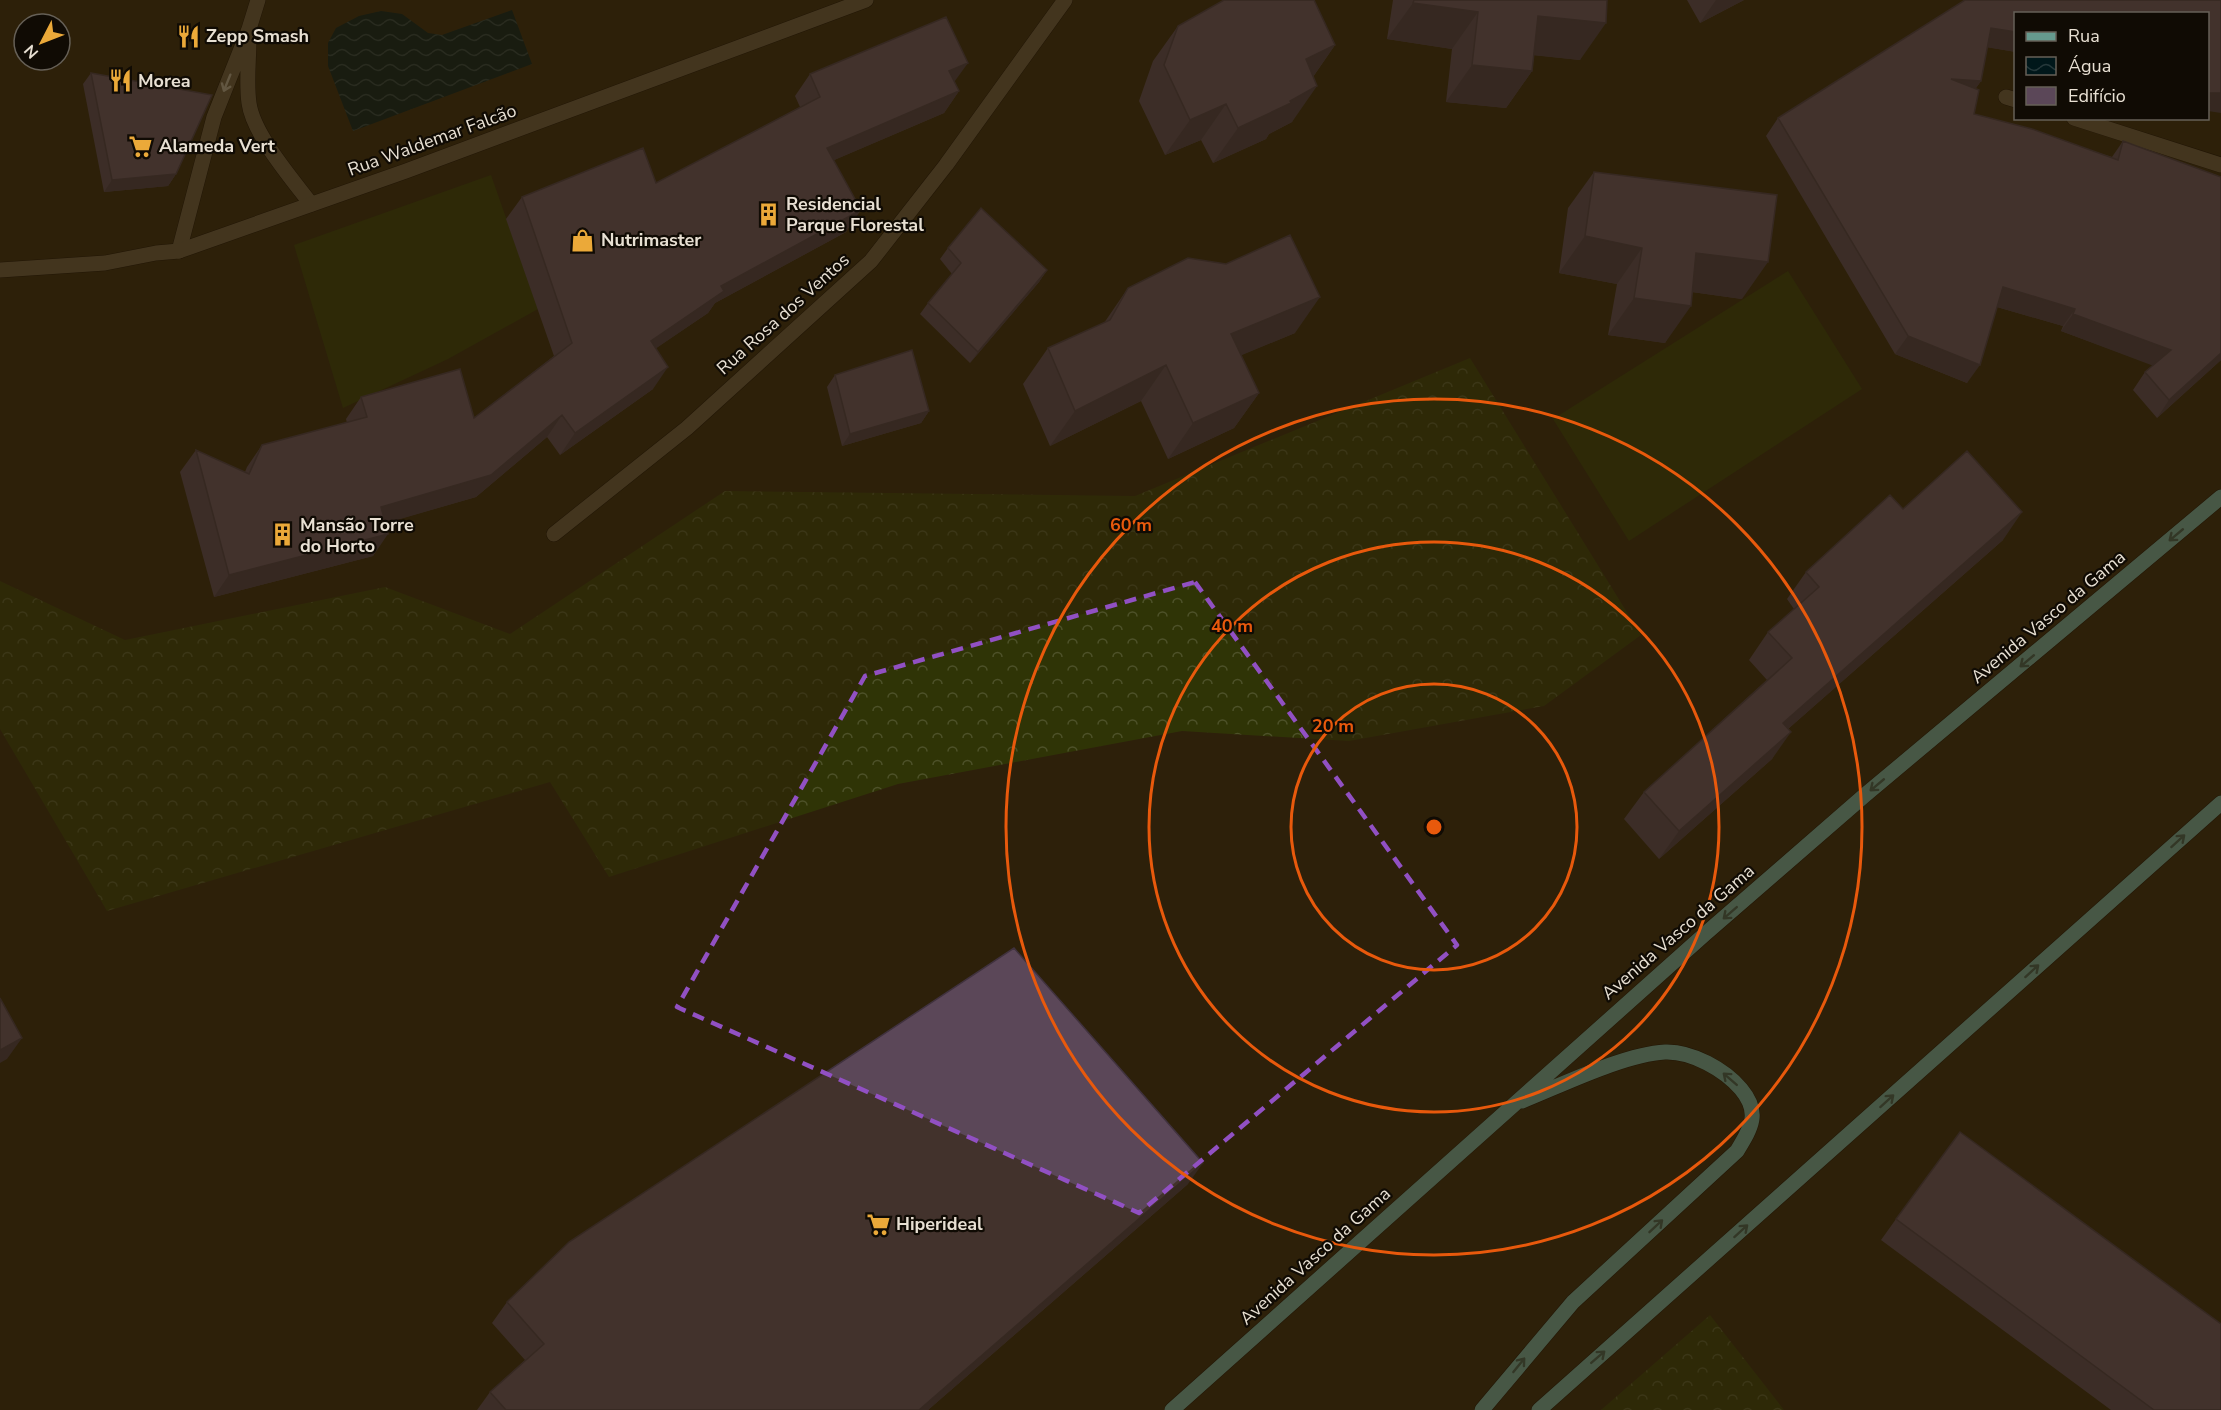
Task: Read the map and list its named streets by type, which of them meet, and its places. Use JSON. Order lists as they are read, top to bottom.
{
  "streets": {
    "main road": ["Avenida Vasco da Gama"],
    "street": ["Rua Waldemar Falcão", "Rua Rosa dos Ventos"]
  },
  "one_way": ["Avenida Vasco da Gama"],
  "places": {
    "restaurant": ["Zepp Smash", "Morea"],
    "supermarket": ["Alameda Vert", "Hiperideal"],
    "building": ["Residencial Parque Florestal", "Mansão Torre do Horto"],
    "shop": ["Nutrimaster"]
  },
  "legend": ["Rua", "Água", "Edifício"],
  "north": "bottom left",
  "rings": ["60 m", "40 m", "20 m"]
}
